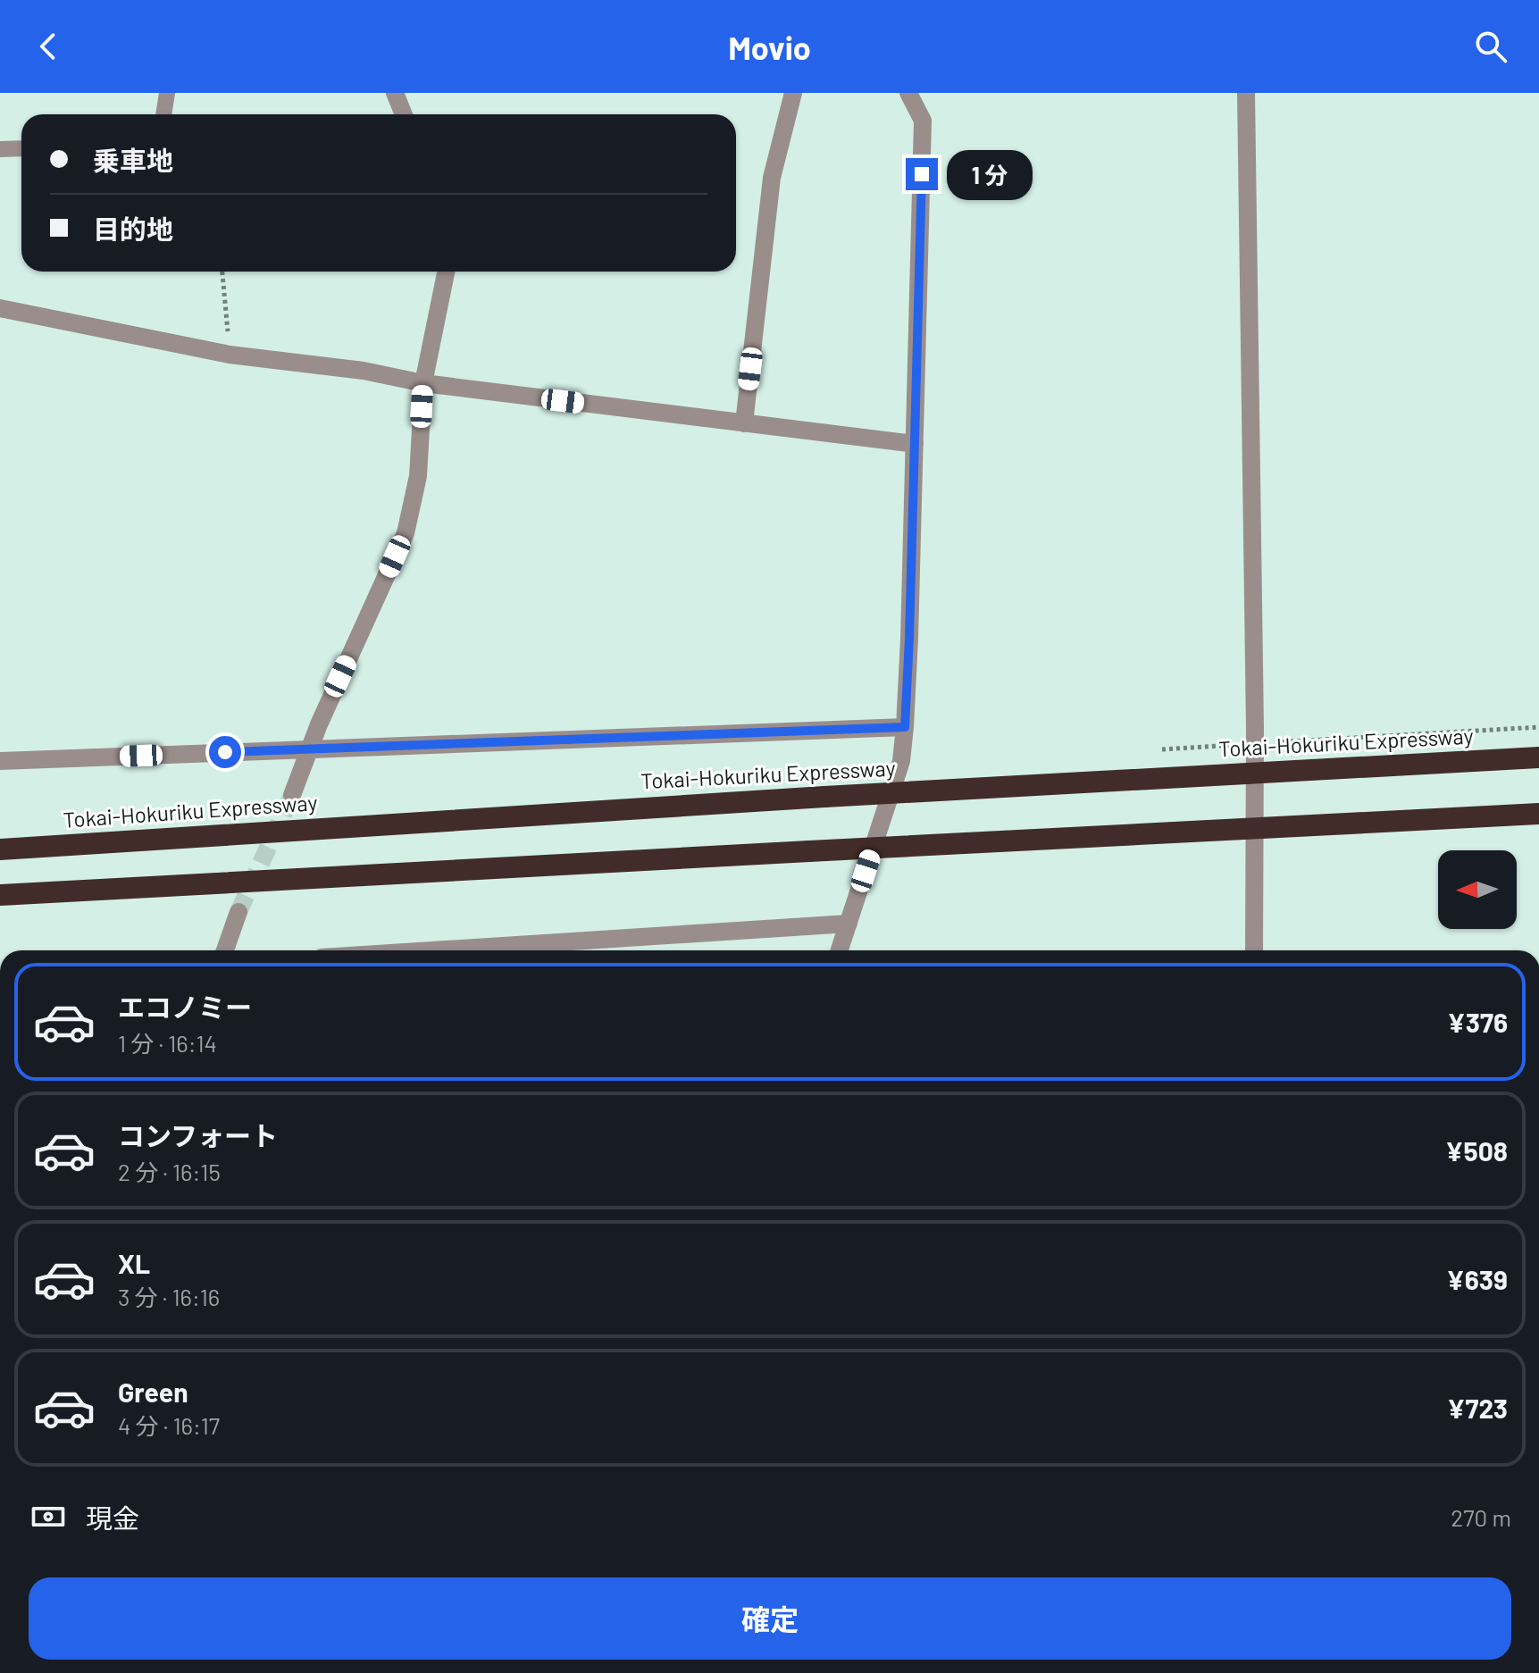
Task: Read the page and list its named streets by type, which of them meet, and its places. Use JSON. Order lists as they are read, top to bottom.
{
  "streets": {
    "highway": ["Tokai-Hokuriku Expressway"]
  },
  "north": "left",
  "page": {
    "header": "Movio",
    "banner": ["乗車地", "目的地"],
    "bubble": "1 分",
    "list": [
      {
        "name": "エコノミー",
        "note": "1 分 · 16:14",
        "value": "¥376"
      },
      {
        "name": "コンフォート",
        "note": "2 分 · 16:15",
        "value": "¥508"
      },
      {
        "name": "XL",
        "note": "3 分 · 16:16",
        "value": "¥639"
      },
      {
        "name": "Green",
        "note": "4 分 · 16:17",
        "value": "¥723"
      }
    ],
    "pay": ["現金", "270 m"],
    "buttons": "確定"
  }
}
